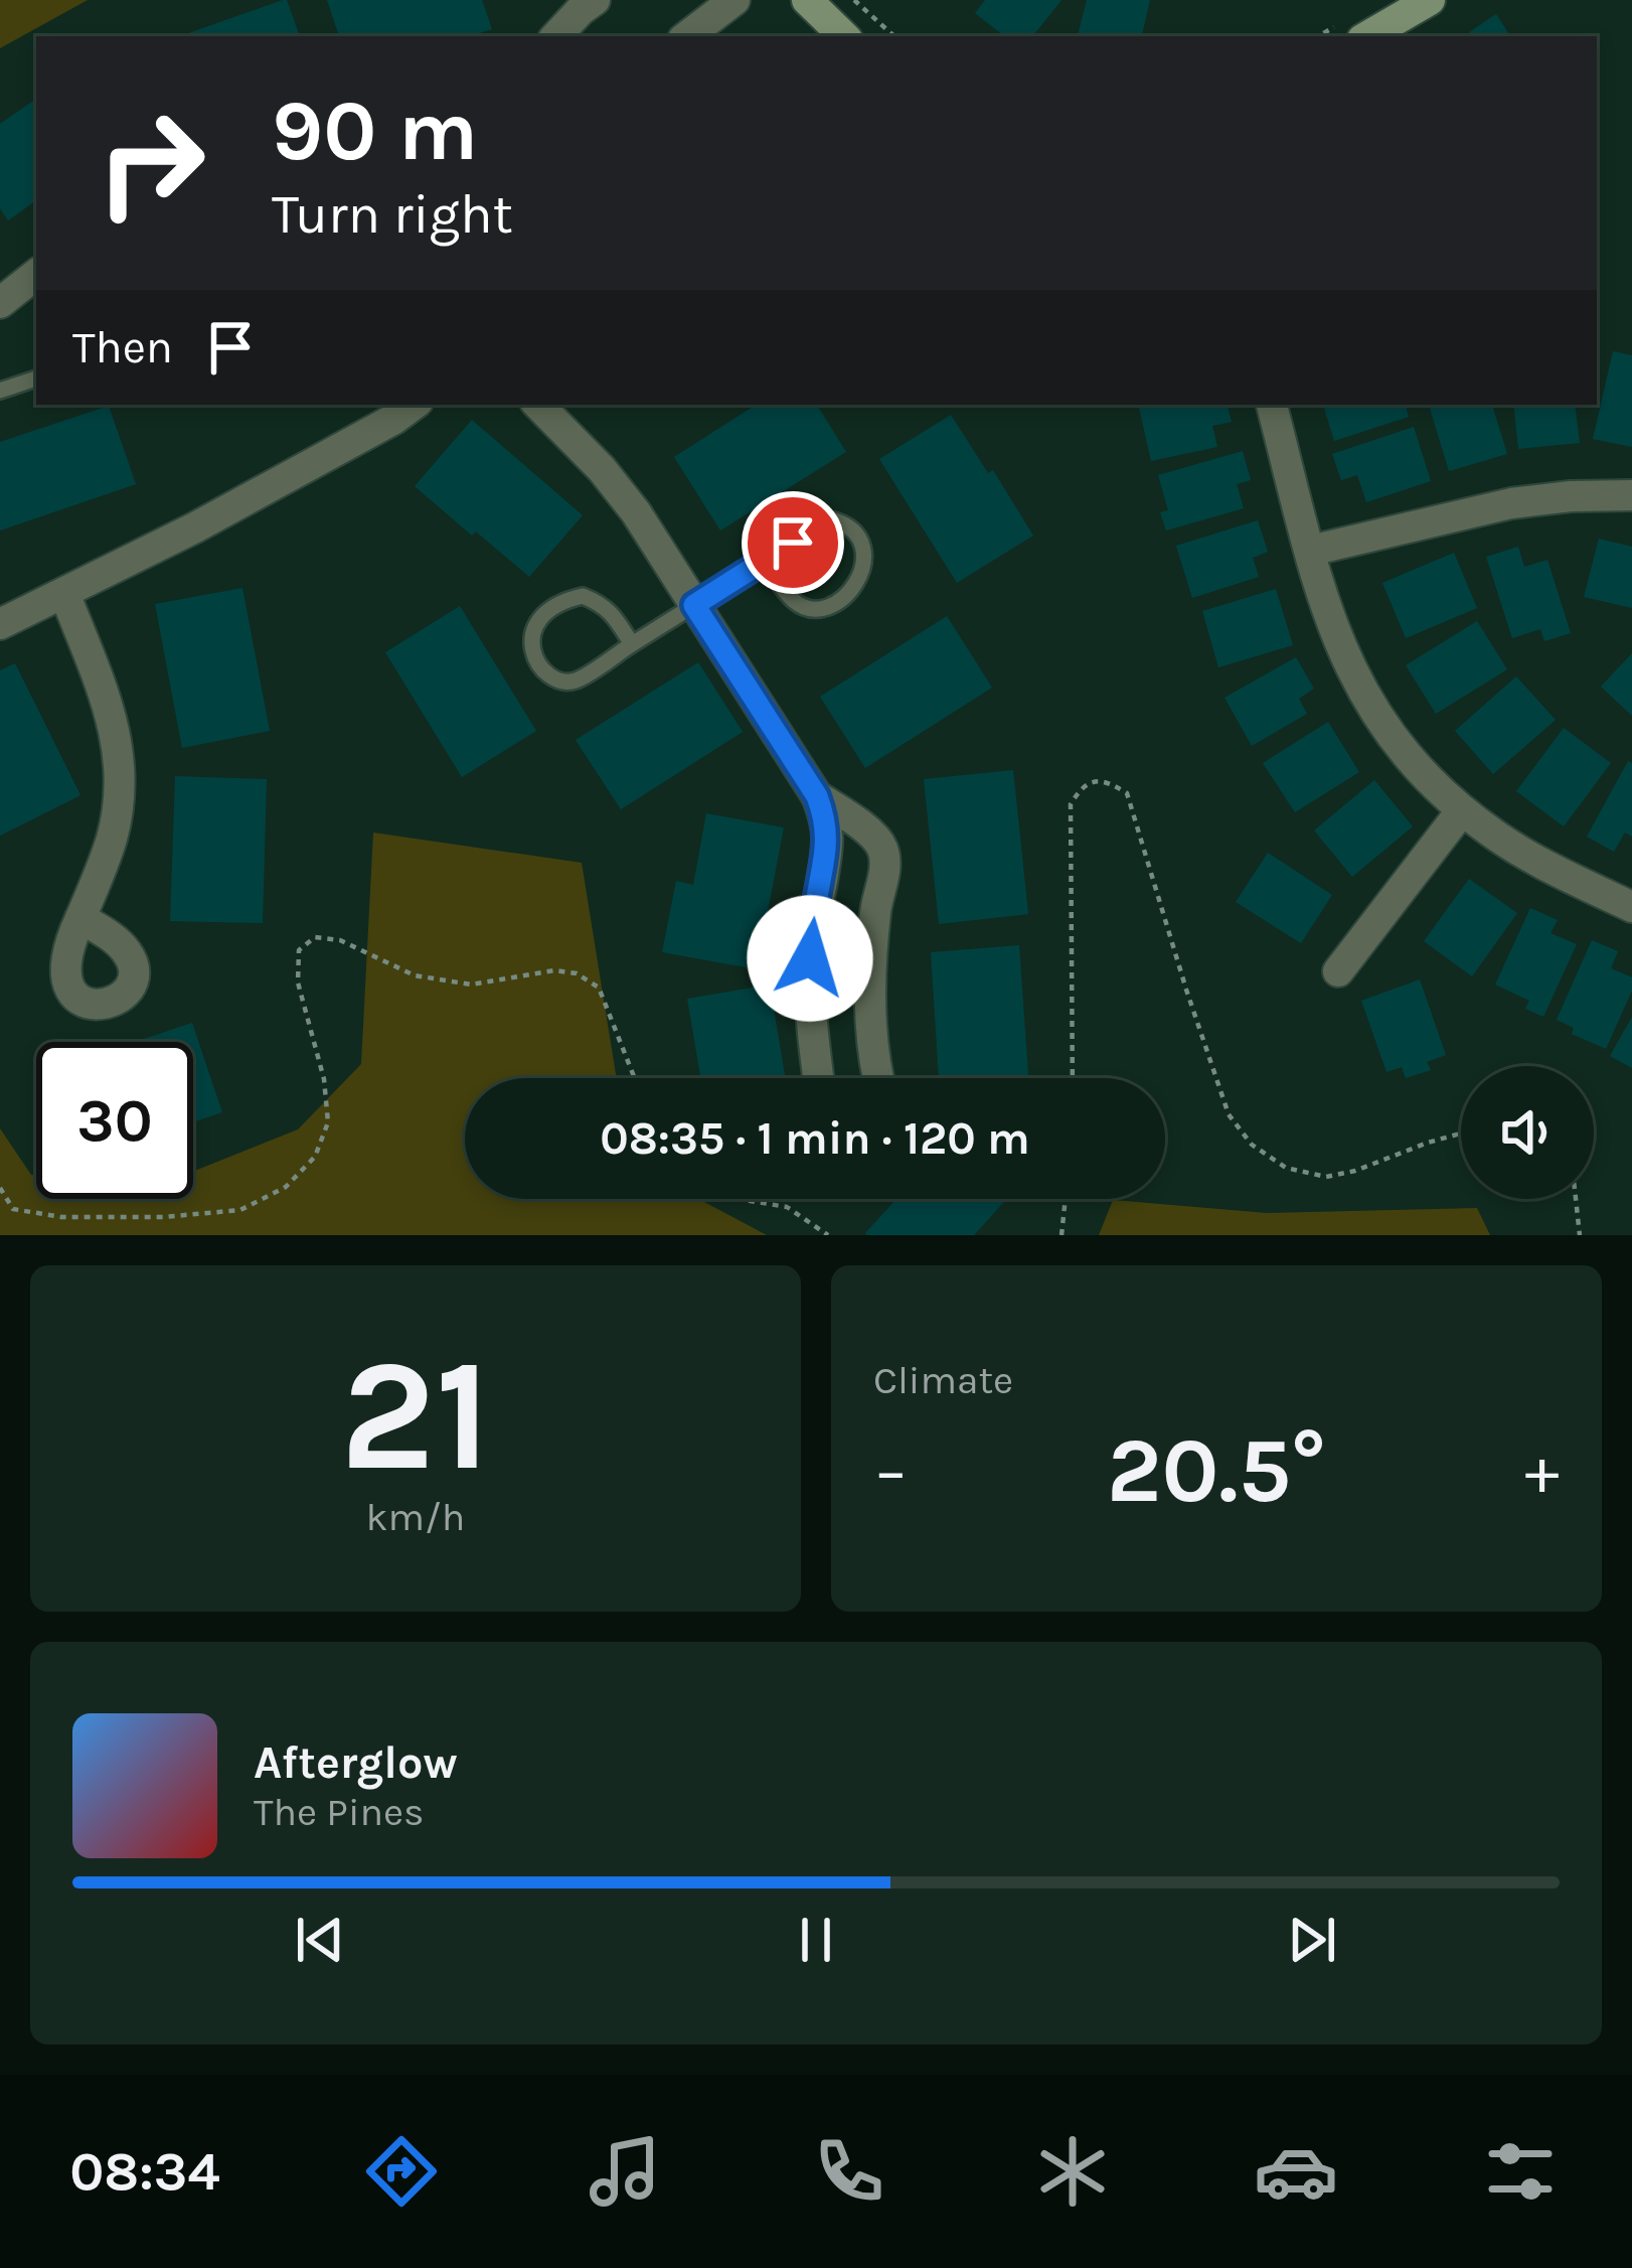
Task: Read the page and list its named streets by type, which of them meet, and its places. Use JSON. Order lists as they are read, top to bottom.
{
  "page": {
    "turn": ["90 m", "Turn right"],
    "then": "Then",
    "limit": "30",
    "trip": "08:35 · 1 min · 120 m",
    "tile": [
      ["21", "km/h"],
      "Climate"
    ],
    "heat": ["−", "20.5°", "+"],
    "song": ["Afterglow", "The Pines"],
    "tabs": "08:34"
  }
}
